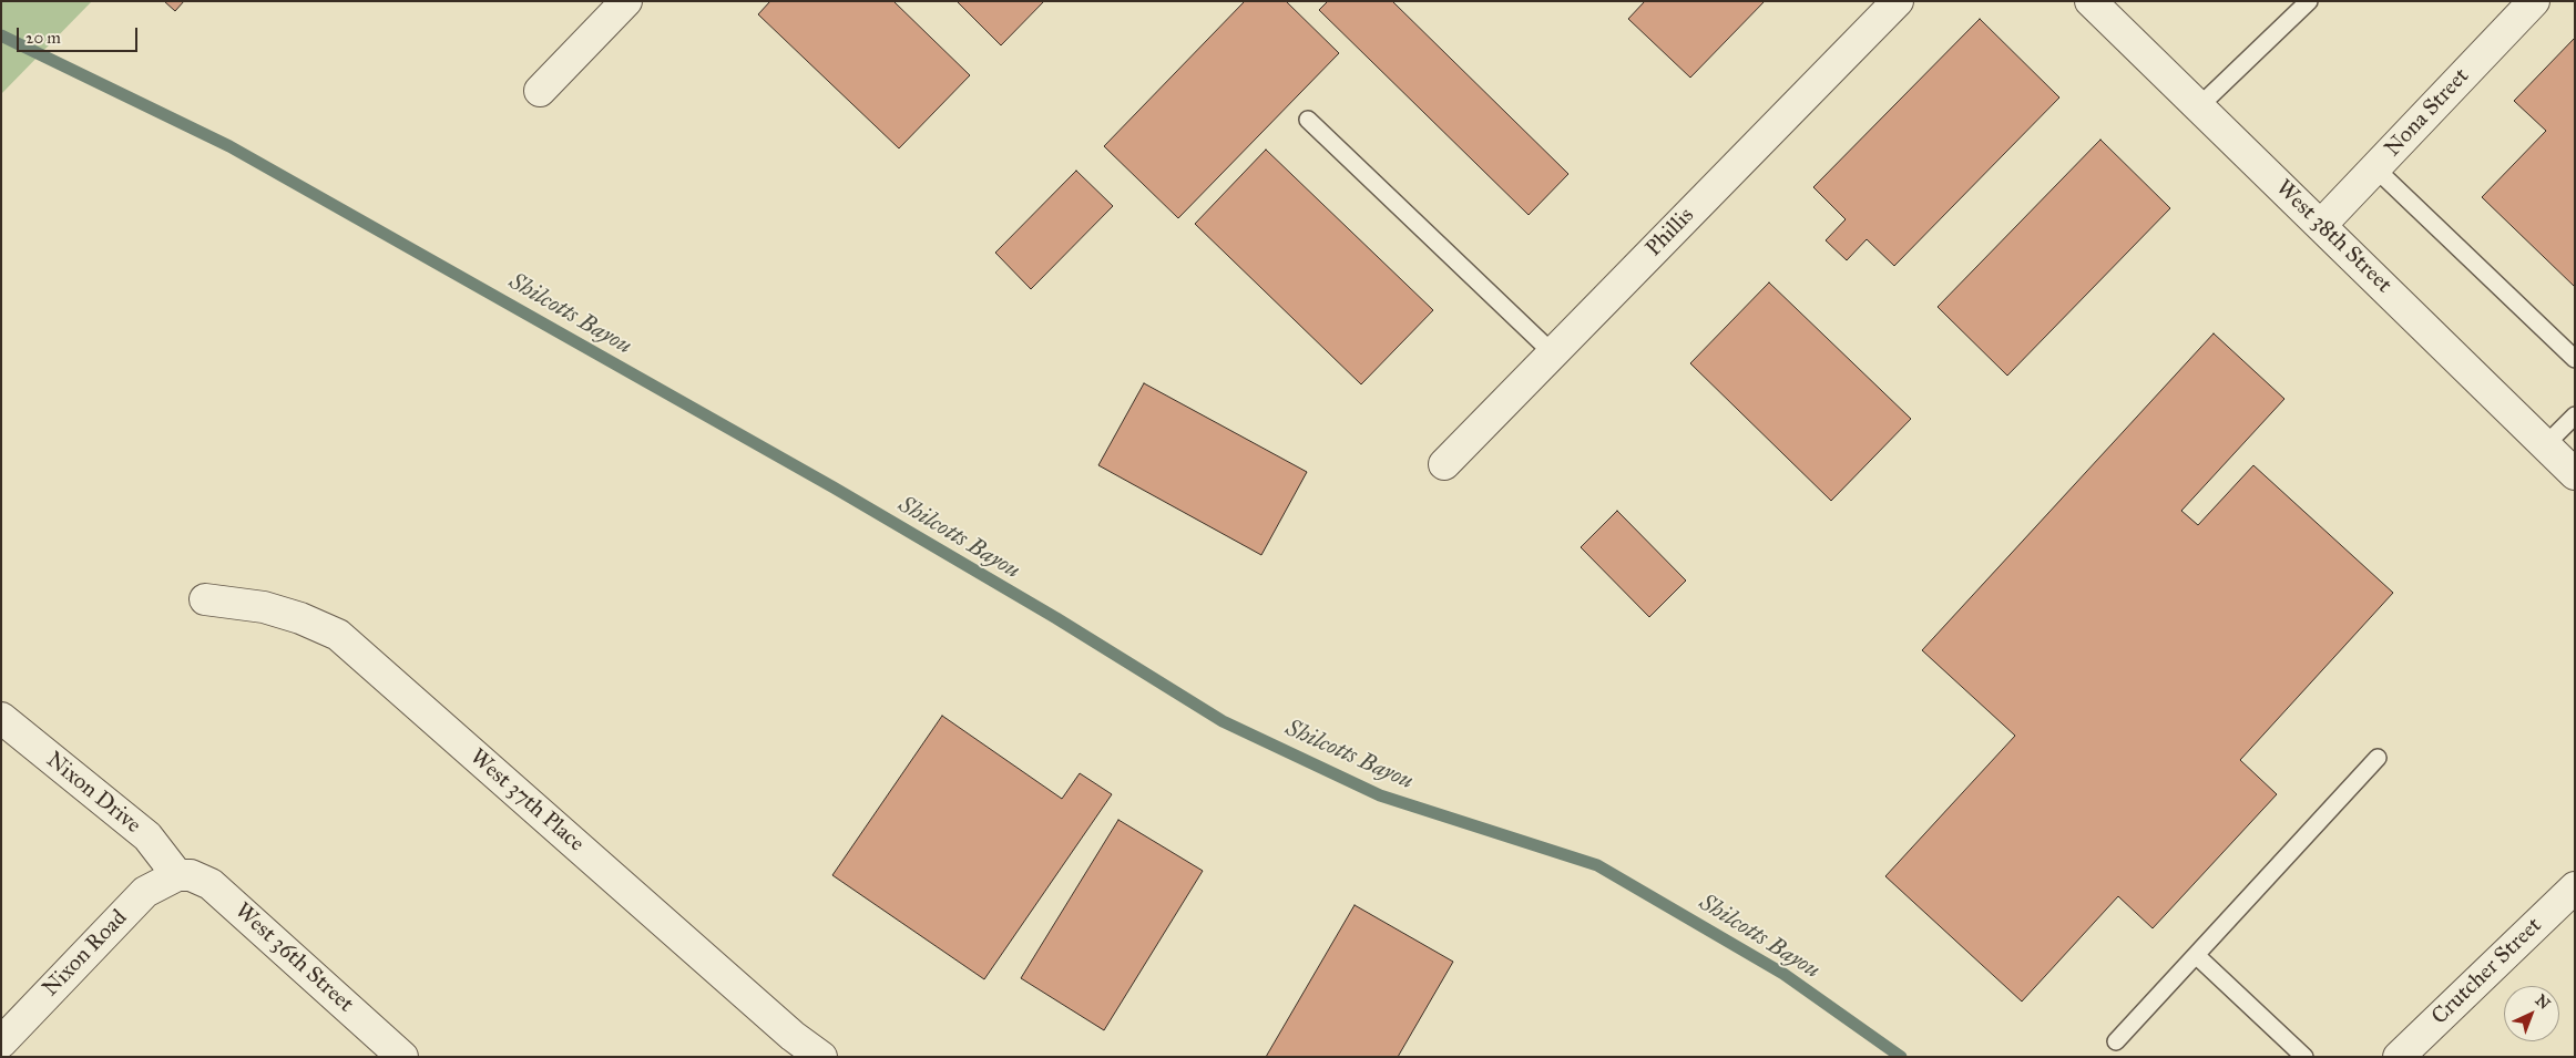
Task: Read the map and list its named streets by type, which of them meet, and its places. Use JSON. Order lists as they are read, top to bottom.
{
  "streets": {
    "street": [
      "Nona Street",
      "Phillis",
      "West 38th Street",
      "Nixon Drive",
      "West 37th Place",
      "Nixon Road",
      "West 36th Street",
      "Crutcher Street"
    ]
  },
  "crossings": [
    ["Nona Street", "West 38th Street"],
    ["Nixon Drive", "Nixon Road"],
    ["Nixon Drive", "West 36th Street"],
    ["Nixon Road", "West 36th Street"]
  ],
  "water": ["Shilcotts Bayou"],
  "scale_bar": "20 m",
  "north": "top right"
}
